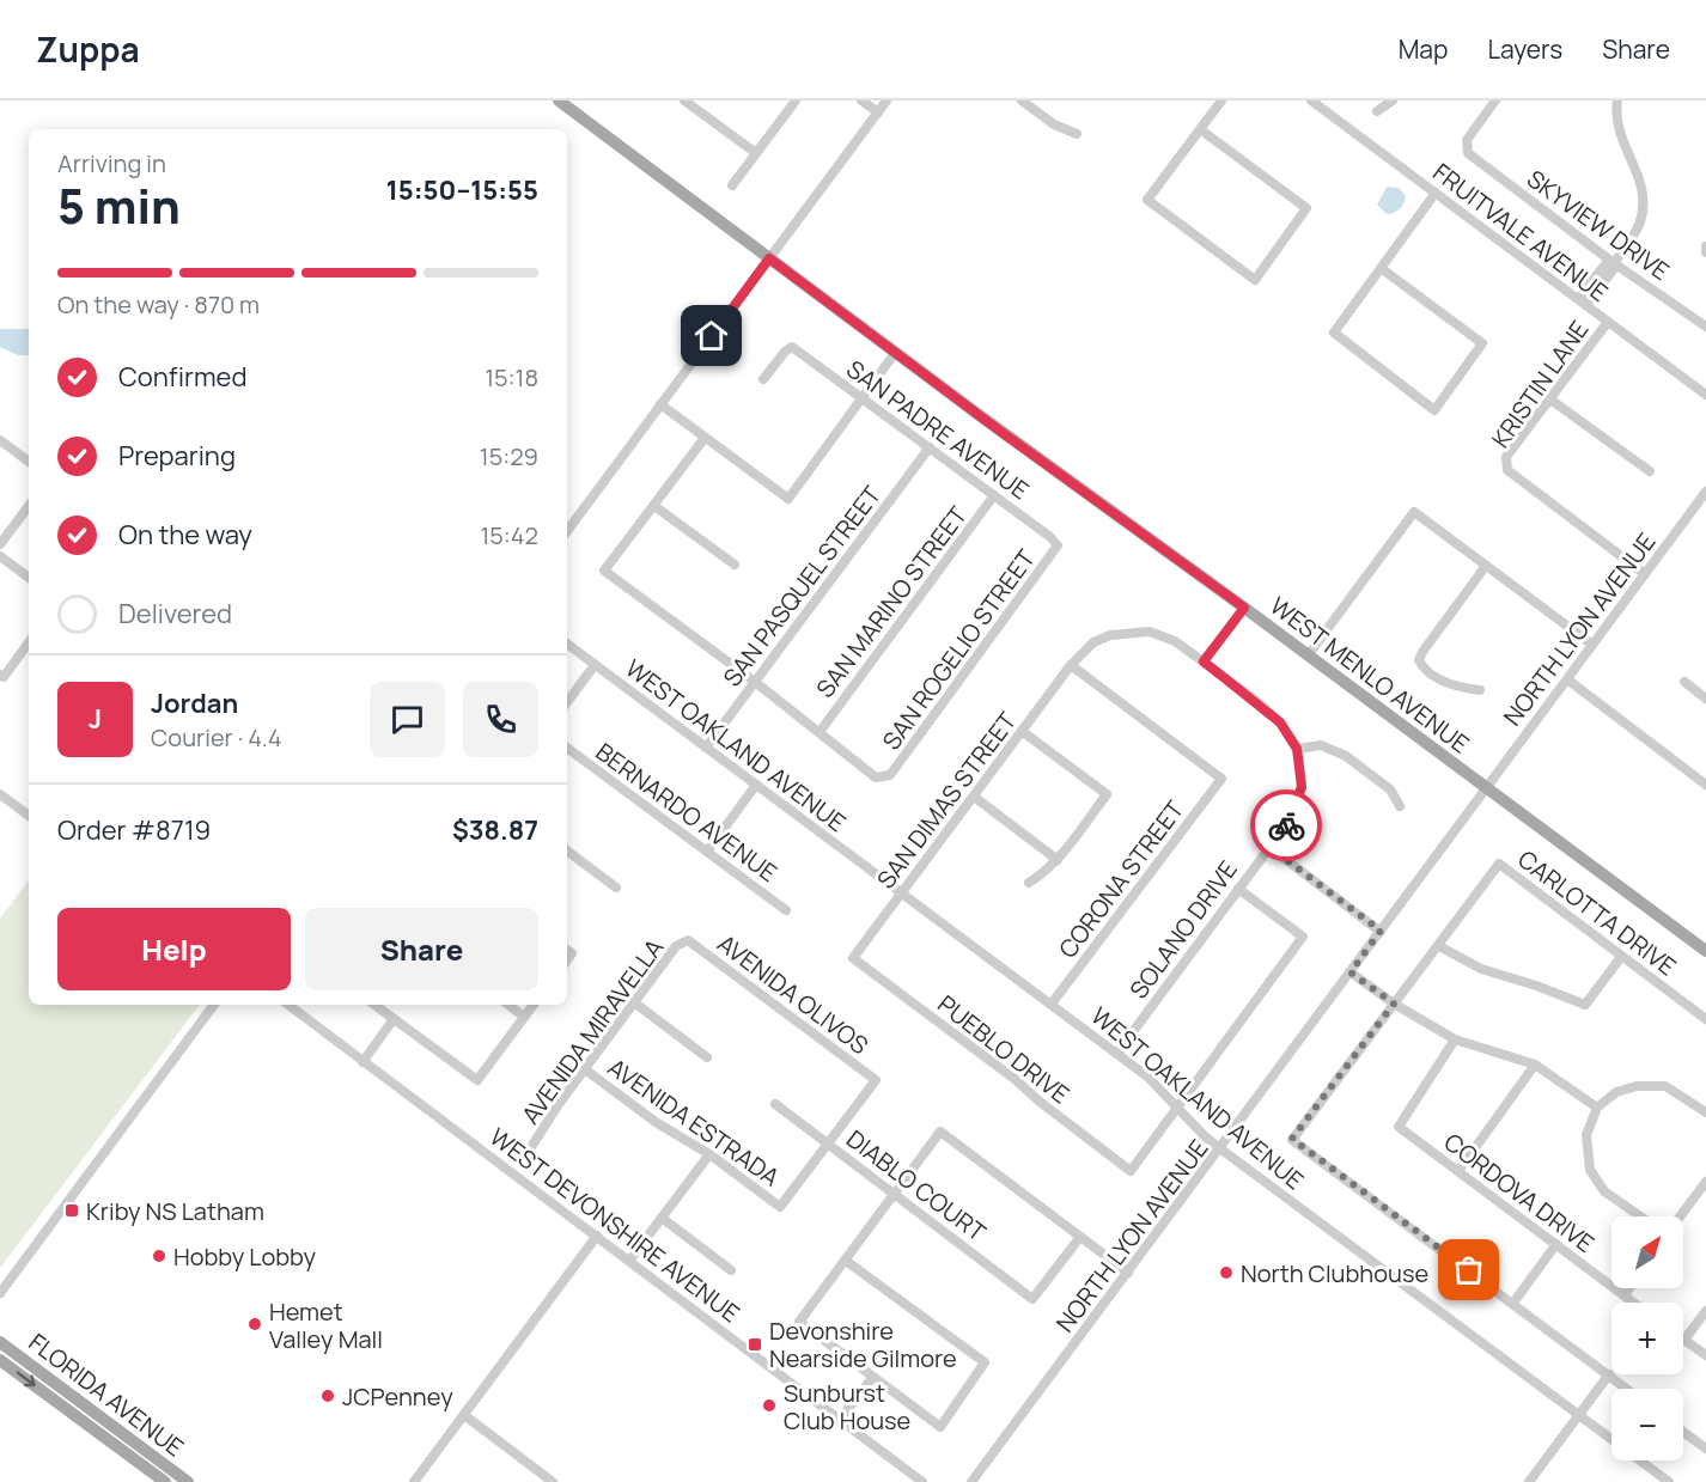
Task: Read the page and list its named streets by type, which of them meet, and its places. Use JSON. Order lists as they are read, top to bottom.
{
  "streets": {
    "main road": ["WEST MENLO AVENUE", "FLORIDA AVENUE"],
    "street": [
      "SKYVIEW DRIVE",
      "FRUITVALE AVENUE",
      "KRISTIN LANE",
      "SAN PADRE AVENUE",
      "SAN PASQUEL STREET",
      "SAN MARINO STREET",
      "NORTH LYON AVENUE",
      "SAN ROGELIO STREET",
      "WEST OAKLAND AVENUE",
      "SAN DIMAS STREET",
      "BERNARDO AVENUE",
      "CORONA STREET",
      "CARLOTTA DRIVE",
      "SOLANO DRIVE",
      "AVENIDA OLIVOS",
      "AVENIDA MIRAVELLA",
      "PUEBLO DRIVE",
      "AVENIDA ESTRADA",
      "DIABLO COURT",
      "CORDOVA DRIVE",
      "WEST DEVONSHIRE AVENUE"
    ]
  },
  "crossings": [
    ["FRUITVALE AVENUE", "KRISTIN LANE"],
    ["KRISTIN LANE", "NORTH LYON AVENUE"],
    ["SAN PADRE AVENUE", "SAN PASQUEL STREET"],
    ["SAN PADRE AVENUE", "SAN MARINO STREET"],
    ["SAN PADRE AVENUE", "SAN ROGELIO STREET"],
    ["SAN PASQUEL STREET", "WEST OAKLAND AVENUE"],
    ["SAN MARINO STREET", "SAN ROGELIO STREET"],
    ["NORTH LYON AVENUE", "WEST MENLO AVENUE"],
    ["NORTH LYON AVENUE", "WEST OAKLAND AVENUE"],
    ["WEST OAKLAND AVENUE", "SAN DIMAS STREET"],
    ["WEST OAKLAND AVENUE", "CORONA STREET"],
    ["WEST OAKLAND AVENUE", "SOLANO DRIVE"],
    ["WEST OAKLAND AVENUE", "PUEBLO DRIVE"],
    ["SAN DIMAS STREET", "CORONA STREET"],
    ["SAN DIMAS STREET", "SOLANO DRIVE"],
    ["SAN DIMAS STREET", "PUEBLO DRIVE"],
    ["AVENIDA OLIVOS", "AVENIDA MIRAVELLA"],
    ["AVENIDA OLIVOS", "AVENIDA ESTRADA"],
    ["AVENIDA OLIVOS", "DIABLO COURT"],
    ["AVENIDA MIRAVELLA", "AVENIDA ESTRADA"],
    ["AVENIDA ESTRADA", "DIABLO COURT"]
  ],
  "places": {
    "transit": ["Kriby NS Latham", "Devonshire Nearside Gilmore"],
    "other": [
      "Hobby Lobby",
      "North Clubhouse",
      "Hemet Valley Mall",
      "JCPenney",
      "Sunburst Club House"
    ]
  },
  "north": "top right",
  "page": {
    "header": "Zuppa",
    "nav": ["Map", "Layers", "Share"],
    "heading": ["5 min", "Arriving in", "15:50–15:55"],
    "panel": [
      "Jordan",
      "Courier · 4.4",
      "Order #8719",
      "$38.87"
    ],
    "bar": "On the way · 870 m",
    "list": [
      ["Confirmed", "15:18"],
      ["Preparing", "15:29"],
      ["On the way", "15:42"],
      "Delivered"
    ],
    "round": "J",
    "buttons": ["Help", "Share"],
    "map_buttons": ["+", "−"]
  }
}
